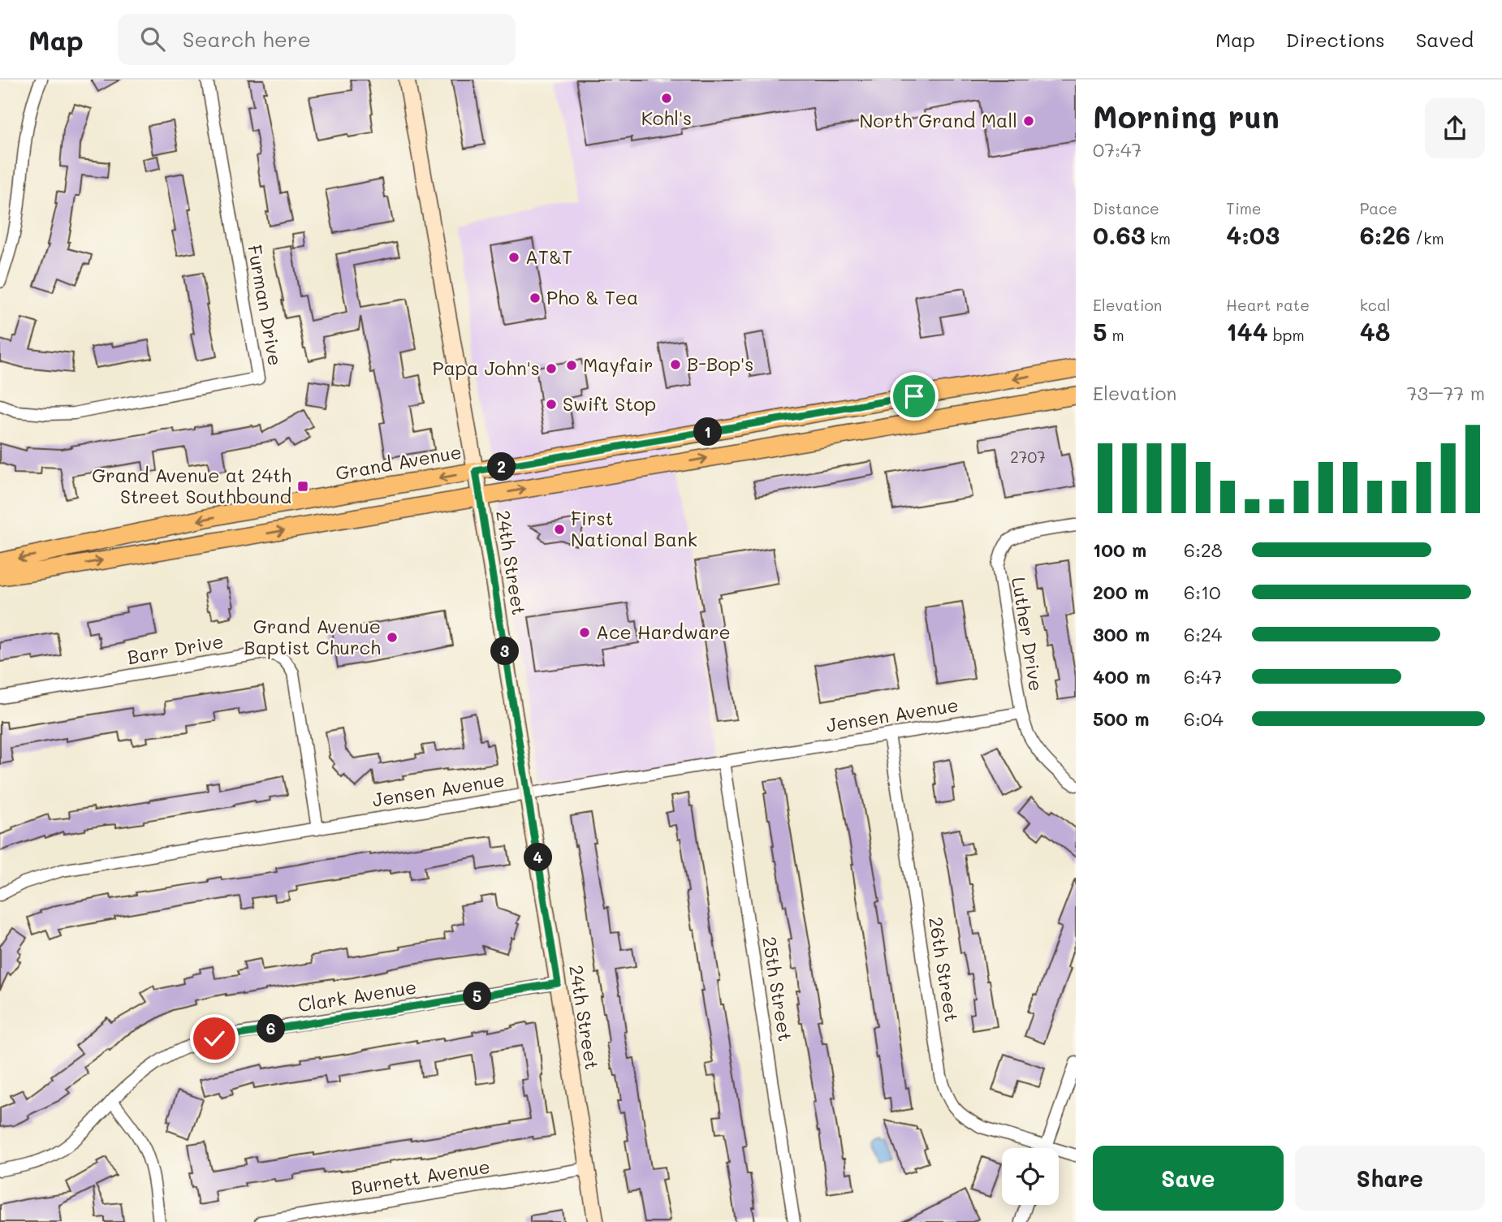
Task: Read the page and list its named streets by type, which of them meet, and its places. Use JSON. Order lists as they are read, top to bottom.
{
  "streets": {
    "main road": ["Grand Avenue", "24th Street"],
    "street": [
      "Furman Drive",
      "Luther Drive",
      "Barr Drive",
      "Jensen Avenue",
      "26th Street",
      "25th Street",
      "Clark Avenue",
      "Burnett Avenue"
    ]
  },
  "crossings": [
    ["Grand Avenue", "24th Street"],
    ["24th Street", "Jensen Avenue"],
    ["24th Street", "Clark Avenue"],
    ["24th Street", "Burnett Avenue"],
    ["Luther Drive", "Jensen Avenue"],
    ["Barr Drive", "Jensen Avenue"],
    ["Jensen Avenue", "26th Street"],
    ["Jensen Avenue", "25th Street"]
  ],
  "places": {
    "other": [
      "Kohl's",
      "North Grand Mall",
      "AT&T",
      "Pho & Tea",
      "B-Bop's",
      "Mayfair",
      "Papa John's",
      "Swift Stop",
      "First National Bank",
      "Ace Hardware",
      "Grand Avenue Baptist Church"
    ],
    "transit": ["Grand Avenue at 24th Street Southbound"]
  },
  "house_numbers": ["2707"],
  "page": {
    "header": "Map",
    "search": "Search here",
    "nav": ["Map", "Directions", "Saved"],
    "heading": ["Morning run", "07:47"],
    "stats": [
      ["Distance", "0.63 km"],
      ["Time", "4:03"],
      ["Pace", "6:26 /km"],
      ["Elevation", "5 m"],
      ["Heart rate", "144 bpm"],
      ["kcal", "48"]
    ],
    "chart": ["Elevation", "73–77 m"],
    "pins": [
      "1",
      "2",
      "3",
      "4",
      "5",
      "6"
    ],
    "list": [
      {
        "name": "100 m",
        "note": "6:28"
      },
      {
        "name": "200 m",
        "note": "6:10"
      },
      {
        "name": "300 m",
        "note": "6:24"
      },
      {
        "name": "400 m",
        "note": "6:47"
      },
      {
        "name": "500 m",
        "note": "6:04"
      }
    ],
    "buttons": ["Save", "Share"]
  }
}
